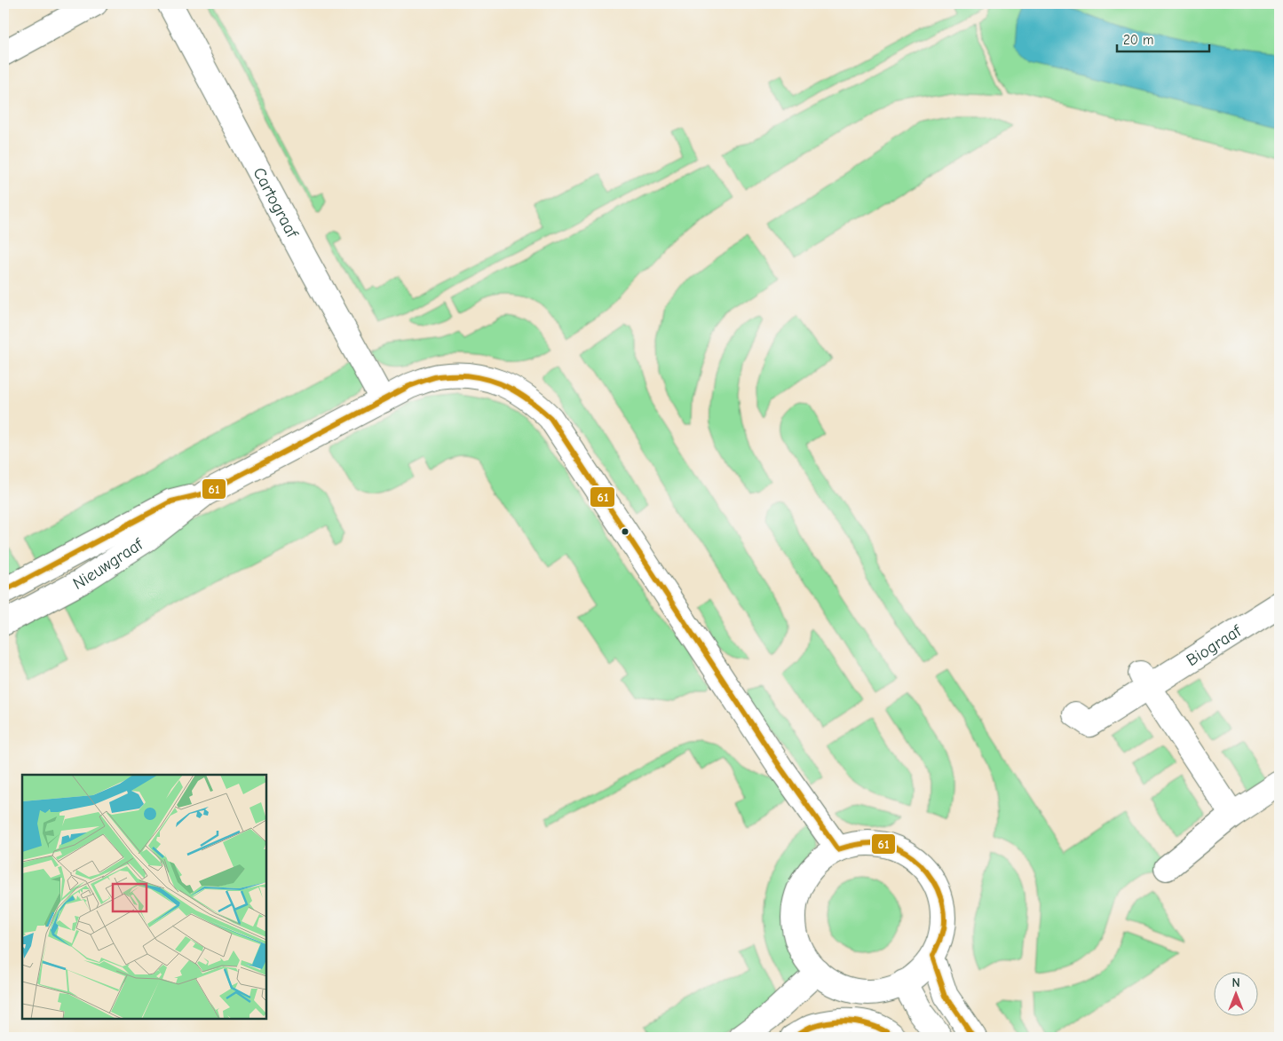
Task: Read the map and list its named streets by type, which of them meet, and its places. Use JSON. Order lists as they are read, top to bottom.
{
  "streets": {
    "street": ["Cartograaf", "Nieuwgraaf", "Biograaf"]
  },
  "crossings": [
    ["Cartograaf", "Nieuwgraaf"]
  ],
  "lines": ["transit line 61"],
  "scale_bar": "20 m",
  "north": "top"
}
